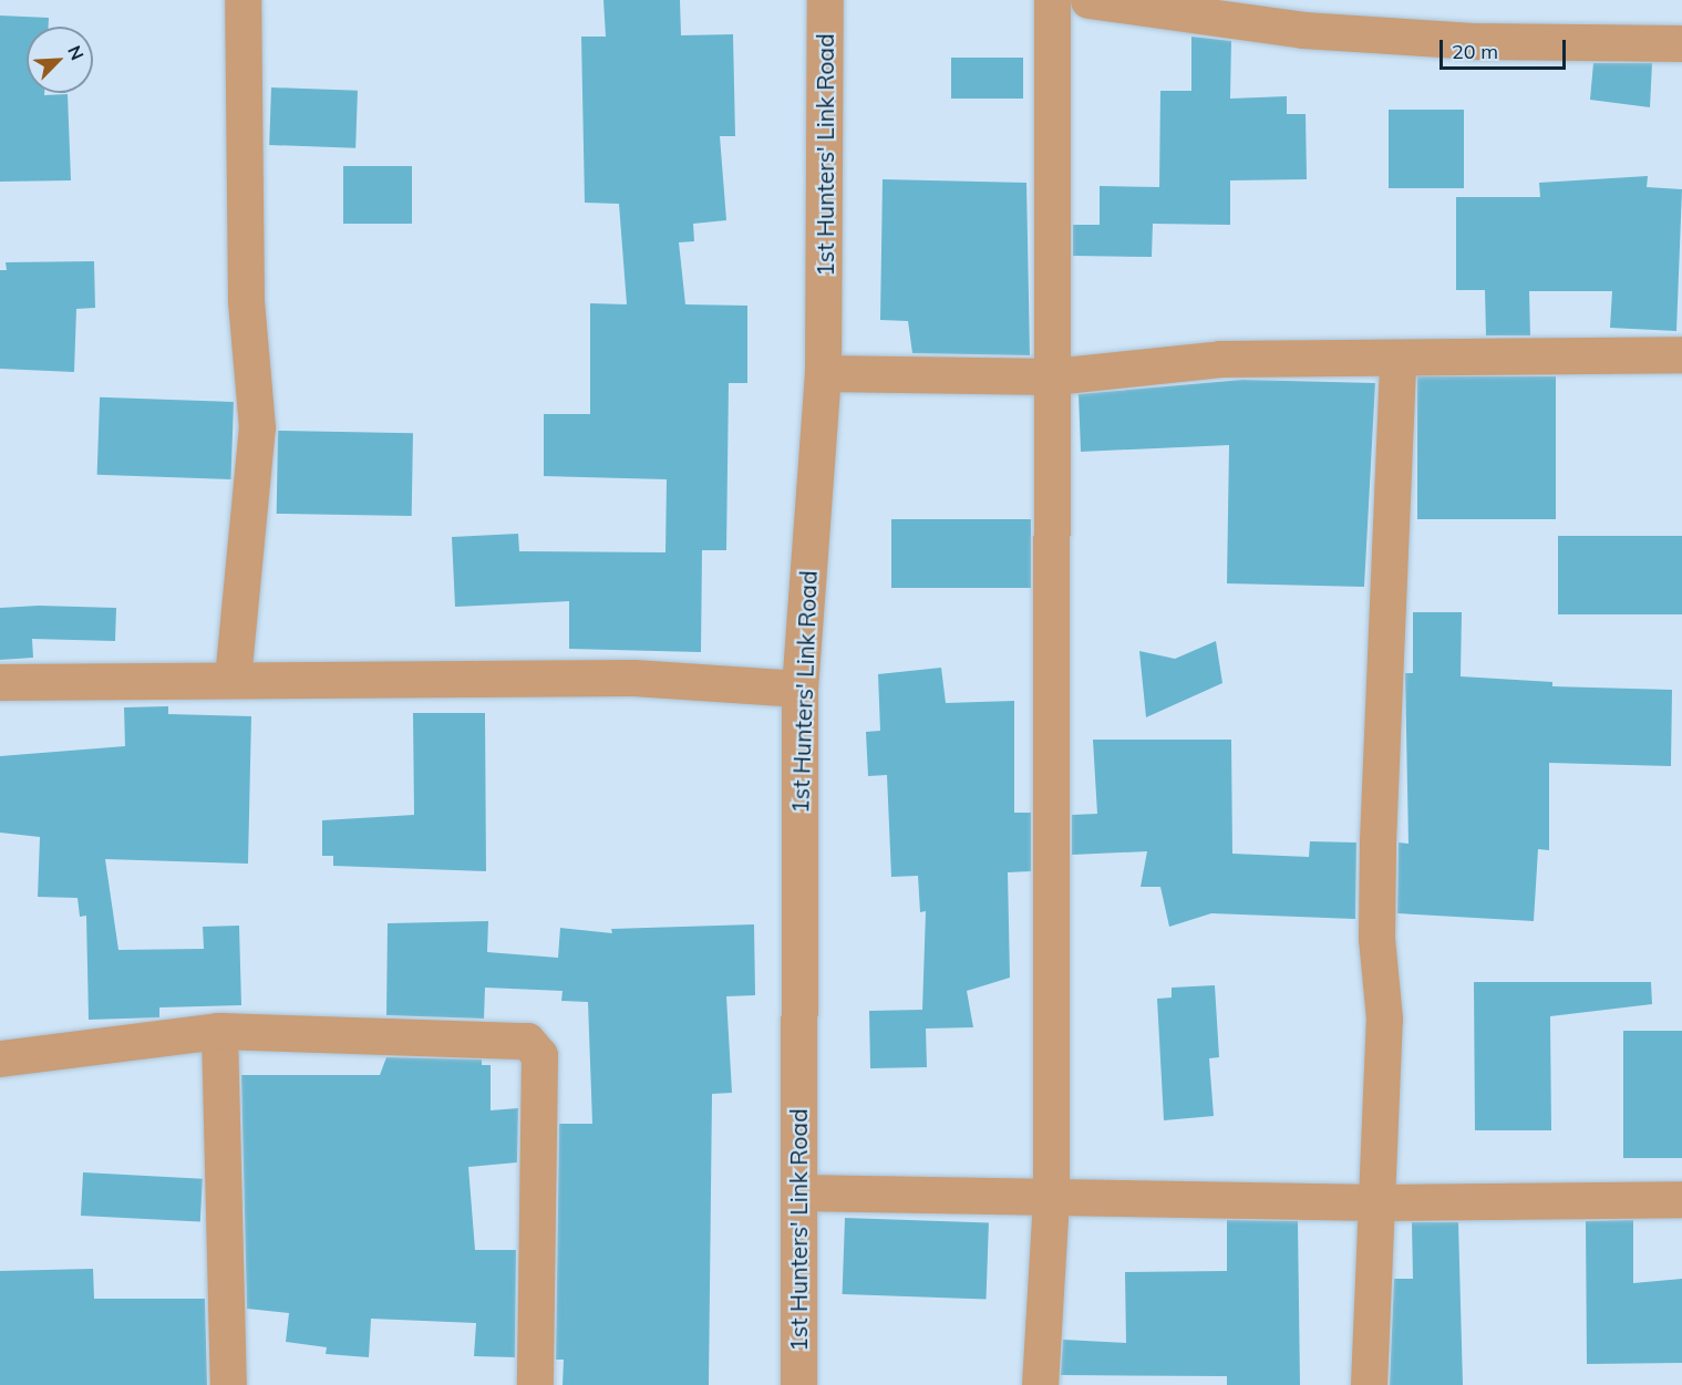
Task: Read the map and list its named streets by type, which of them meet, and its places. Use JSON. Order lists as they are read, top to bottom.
{
  "streets": {
    "street": ["1st Hunters' Link Road"]
  },
  "scale_bar": "20 m",
  "north": "top right"
}
